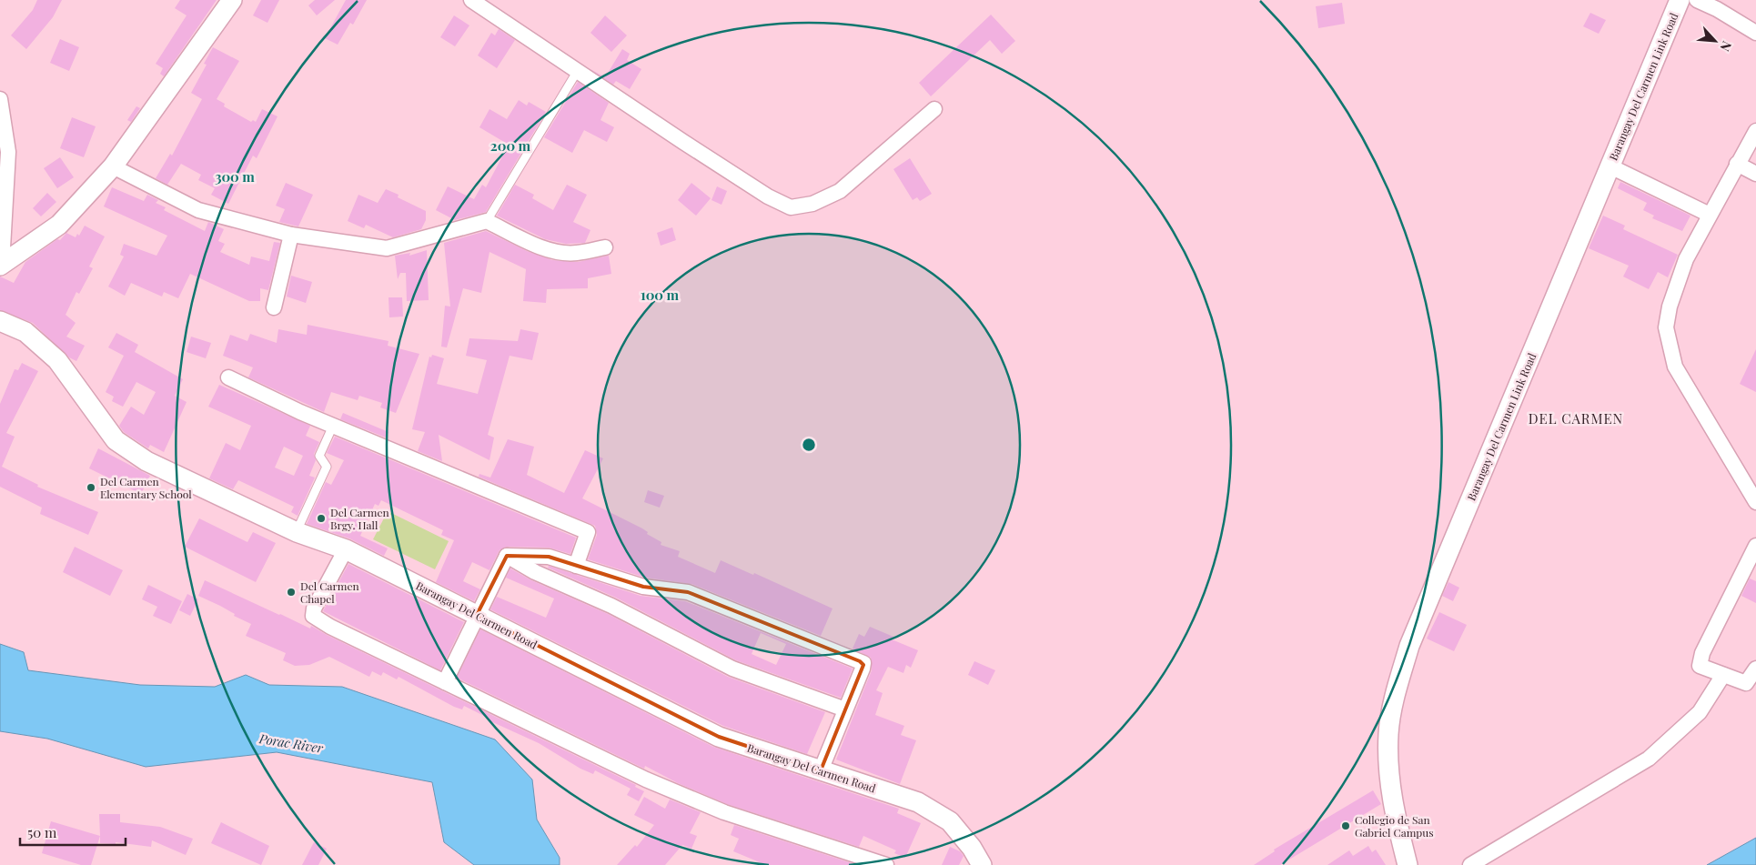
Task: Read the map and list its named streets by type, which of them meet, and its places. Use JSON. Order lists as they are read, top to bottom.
{
  "streets": {
    "street": ["Barangay Del Carmen Link Road", "Barangay Del Carmen Road"]
  },
  "districts": ["DEL CARMEN"],
  "water": ["Porac River"],
  "places": [
    "Del Carmen Elementary School",
    "Del Carmen Brgy. Hall",
    "Del Carmen Chapel",
    "Collegio de San Gabriel Campus"
  ],
  "scale_bar": "50 m",
  "north": "bottom right",
  "rings": ["200 m", "300 m", "100 m"]
}
